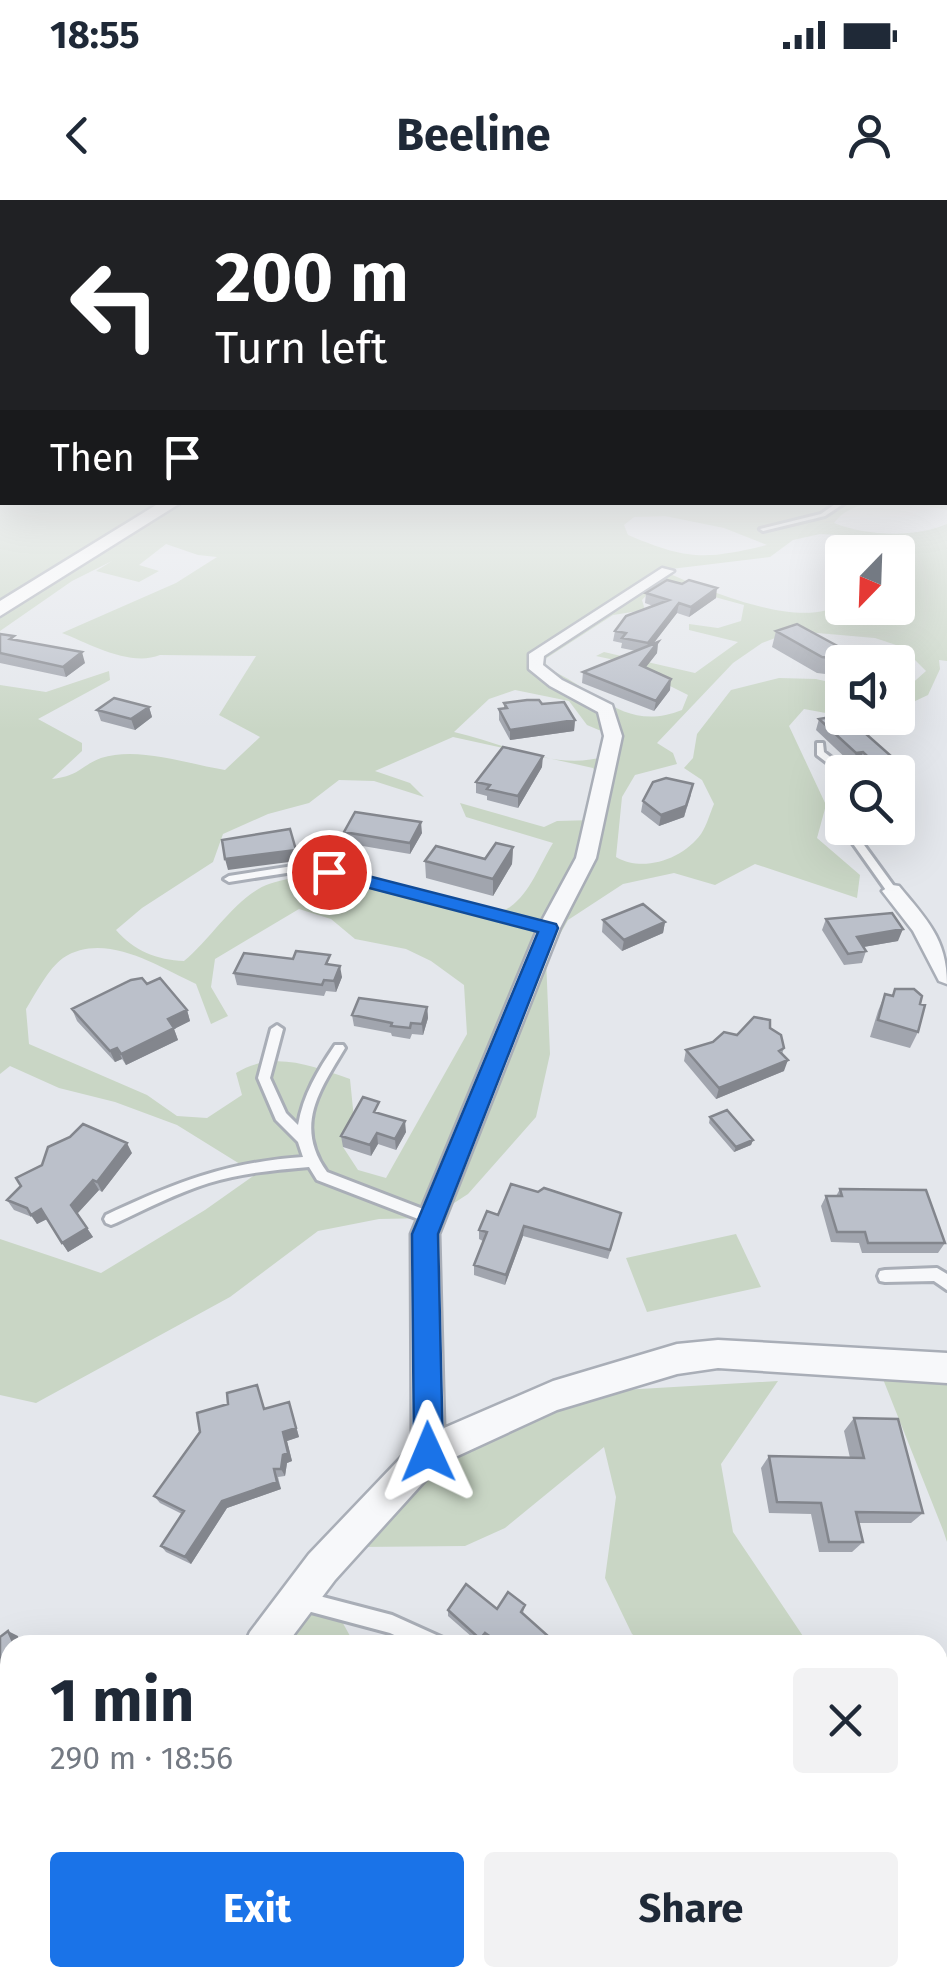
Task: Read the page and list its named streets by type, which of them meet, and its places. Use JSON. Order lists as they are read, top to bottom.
{
  "north": "bottom left",
  "page": {
    "status": "18:55",
    "header": "Beeline",
    "turn": ["200 m", "Turn left"],
    "then": "Then",
    "heading": ["1 min", "290 m · 18:56"],
    "buttons": ["Exit", "Share"]
  }
}
